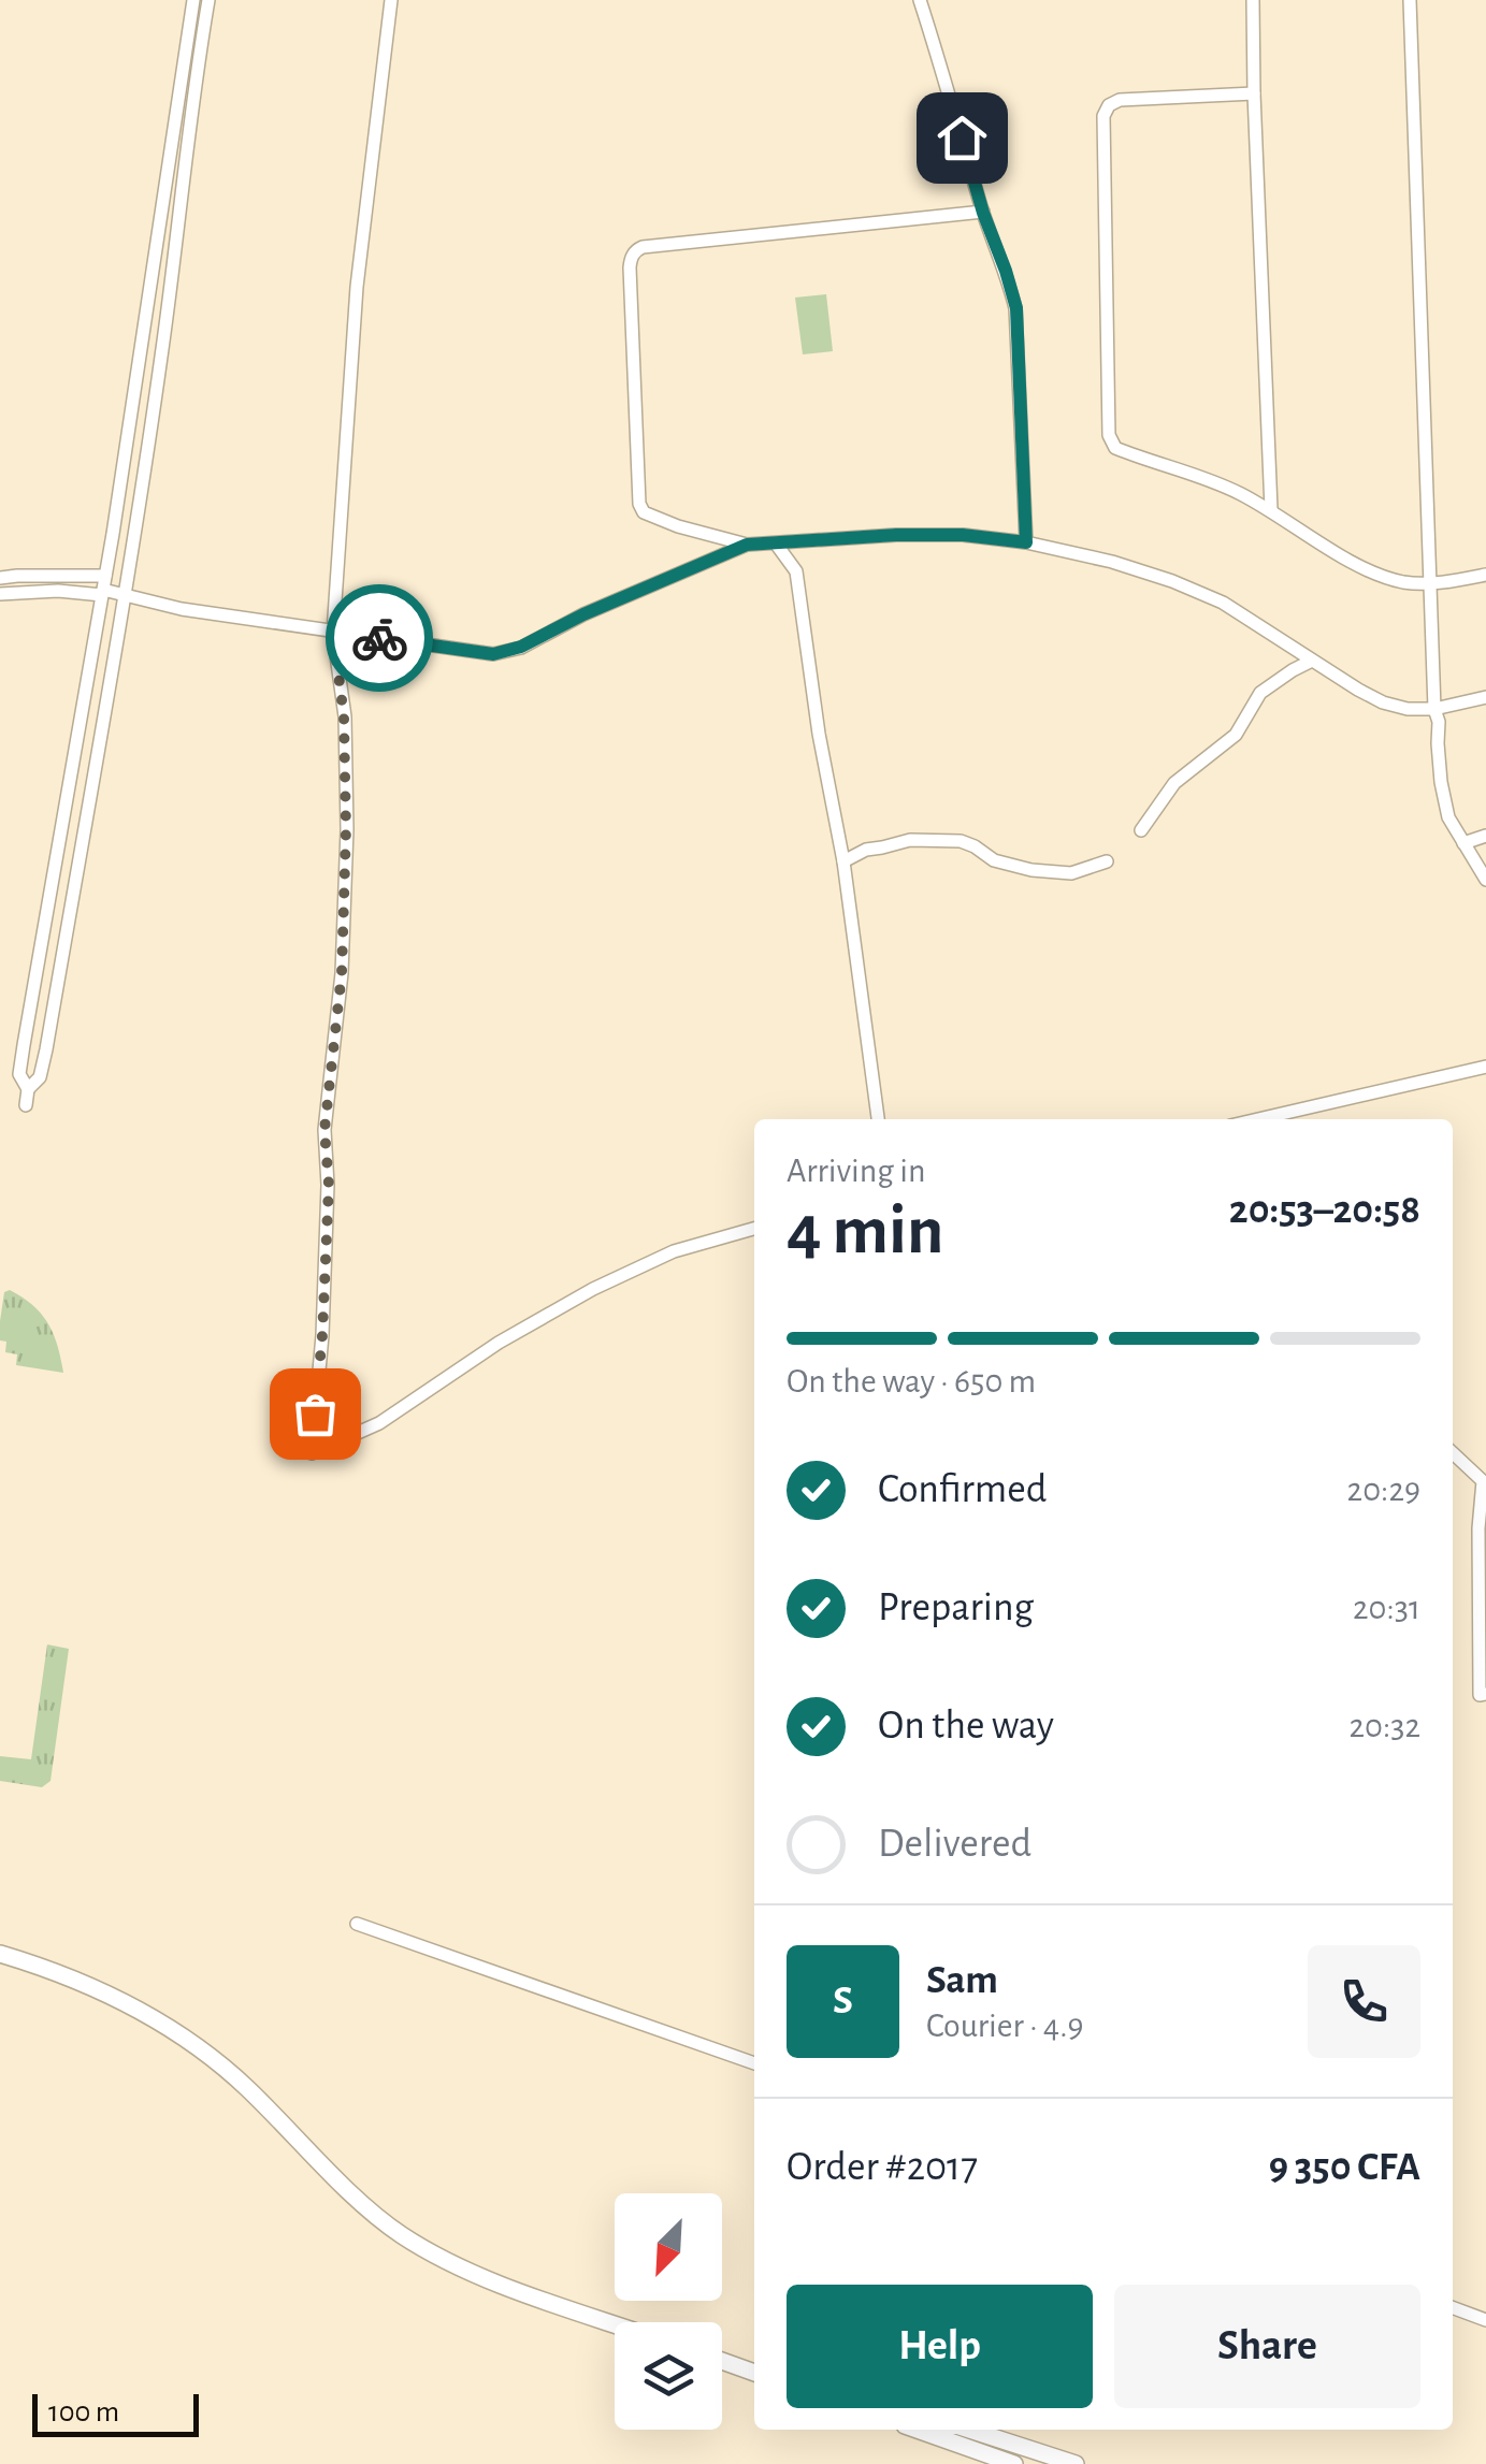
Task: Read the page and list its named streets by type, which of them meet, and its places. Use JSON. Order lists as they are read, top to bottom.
{
  "scale_bar": "100 m",
  "north": "bottom left",
  "page": {
    "heading": ["4 min", "Arriving in", "20:53–20:58"],
    "panel": [
      "Sam",
      "Courier · 4.9",
      "Order #2017",
      "9 350 CFA"
    ],
    "bar": "On the way · 650 m",
    "list": [
      ["Confirmed", "20:29"],
      ["Preparing", "20:31"],
      ["On the way", "20:32"],
      "Delivered"
    ],
    "round": "S",
    "buttons": ["Help", "Share"],
    "scale": "100 m"
  }
}
